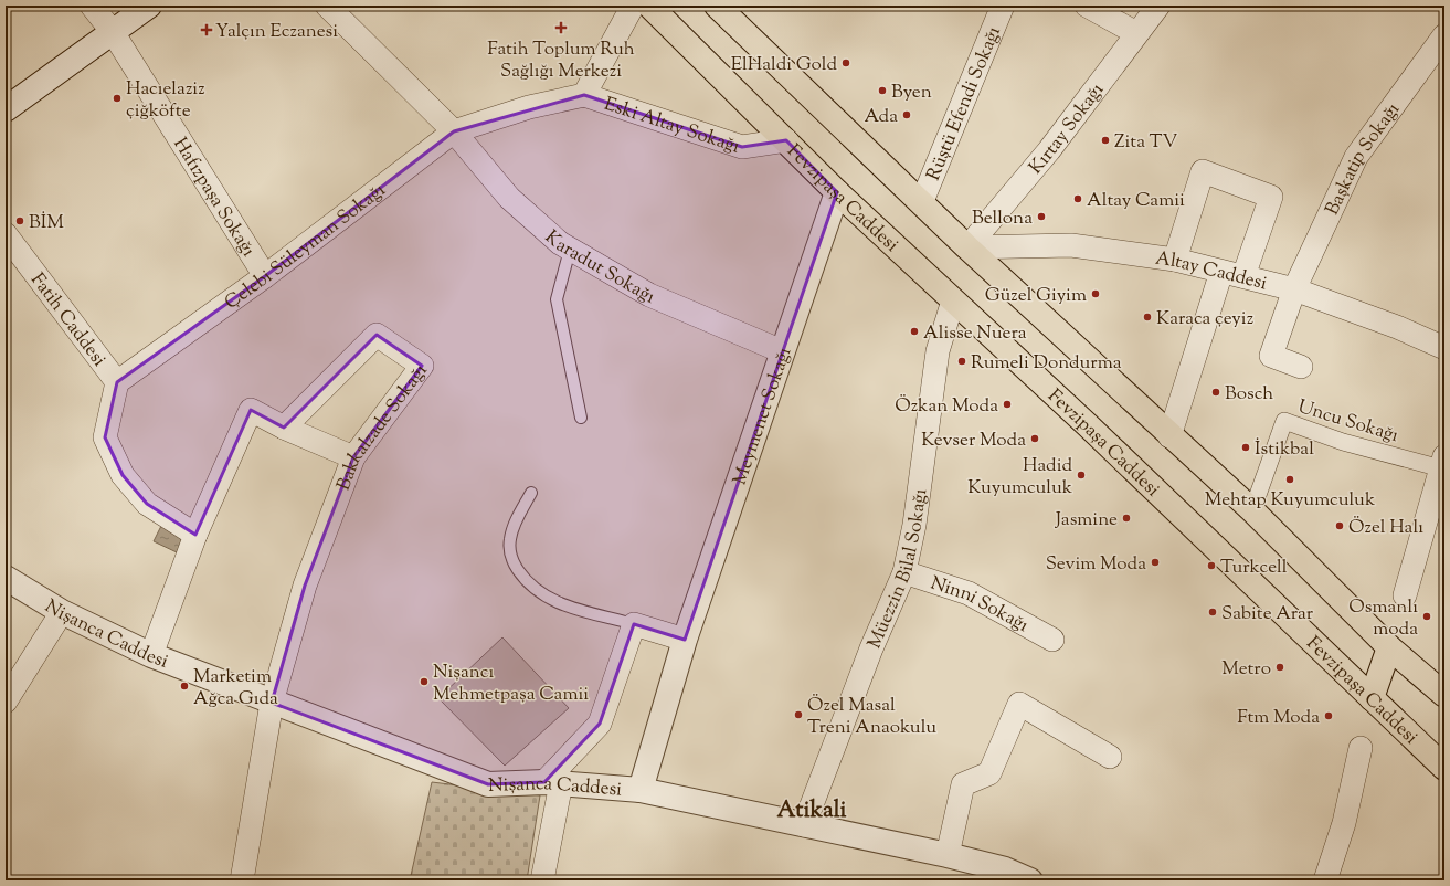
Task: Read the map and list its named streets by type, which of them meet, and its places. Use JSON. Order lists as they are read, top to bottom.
{
  "streets": {
    "main road": ["Fevzipaşa Caddesi"],
    "street": [
      "Rüştü Efendi Sokağı",
      "Eski Altay Sokağı",
      "Kırtay Sokağı",
      "Başkatip Sokağı",
      "Hafızpaşa Sokağı",
      "Çelebi Süleyman Sokağı",
      "Karadut Sokağı",
      "Altay Caddesi",
      "Fatih Caddesi",
      "Meymenet Sokağı",
      "Uncu Sokağı",
      "Bakkalzade Sokağı",
      "Müezzin Bilal Sokağı",
      "Ninni Sokağı",
      "Nişanca Caddesi"
    ]
  },
  "crossings": [
    ["Eski Altay Sokağı", "Fevzipaşa Caddesi"],
    ["Eski Altay Sokağı", "Çelebi Süleyman Sokağı"],
    ["Kırtay Sokağı", "Altay Caddesi"],
    ["Başkatip Sokağı", "Altay Caddesi"],
    ["Hafızpaşa Sokağı", "Çelebi Süleyman Sokağı"],
    ["Fevzipaşa Caddesi", "Meymenet Sokağı"],
    ["Fevzipaşa Caddesi", "Müezzin Bilal Sokağı"],
    ["Çelebi Süleyman Sokağı", "Karadut Sokağı"],
    ["Çelebi Süleyman Sokağı", "Fatih Caddesi"],
    ["Karadut Sokağı", "Meymenet Sokağı"],
    ["Meymenet Sokağı", "Nişanca Caddesi"],
    ["Bakkalzade Sokağı", "Nişanca Caddesi"],
    ["Müezzin Bilal Sokağı", "Ninni Sokağı"],
    ["Müezzin Bilal Sokağı", "Nişanca Caddesi"]
  ],
  "districts": ["Atikali"],
  "places": {
    "health": ["Fatih Toplum Ruh Sağlığı Merkezi", "Yalçın Eczanesi"],
    "other": [
      "ElHaldi Gold",
      "Byen",
      "Hacıelaziz çiğköfte",
      "Ada",
      "Zita TV",
      "Altay Camii",
      "Bellona",
      "BİM",
      "Güzel Giyim",
      "Karaca çeyiz",
      "Alisse Nuera",
      "Rumeli Dondurma",
      "Bosch",
      "Özkan Moda",
      "Kevser Moda",
      "İstikbal",
      "Hadid Kuyumculuk",
      "Mehtap Kuyumculuk",
      "Jasmine",
      "Özel Halı",
      "Sevim Moda",
      "Turkcell",
      "Sabite Arar",
      "Osmanlı moda",
      "Metro",
      "Nişancı Mehmetpaşa Camii",
      "Marketim Ağca Gıda",
      "Özel Masal Treni Anaokulu",
      "Ftm Moda"
    ]
  }
}
